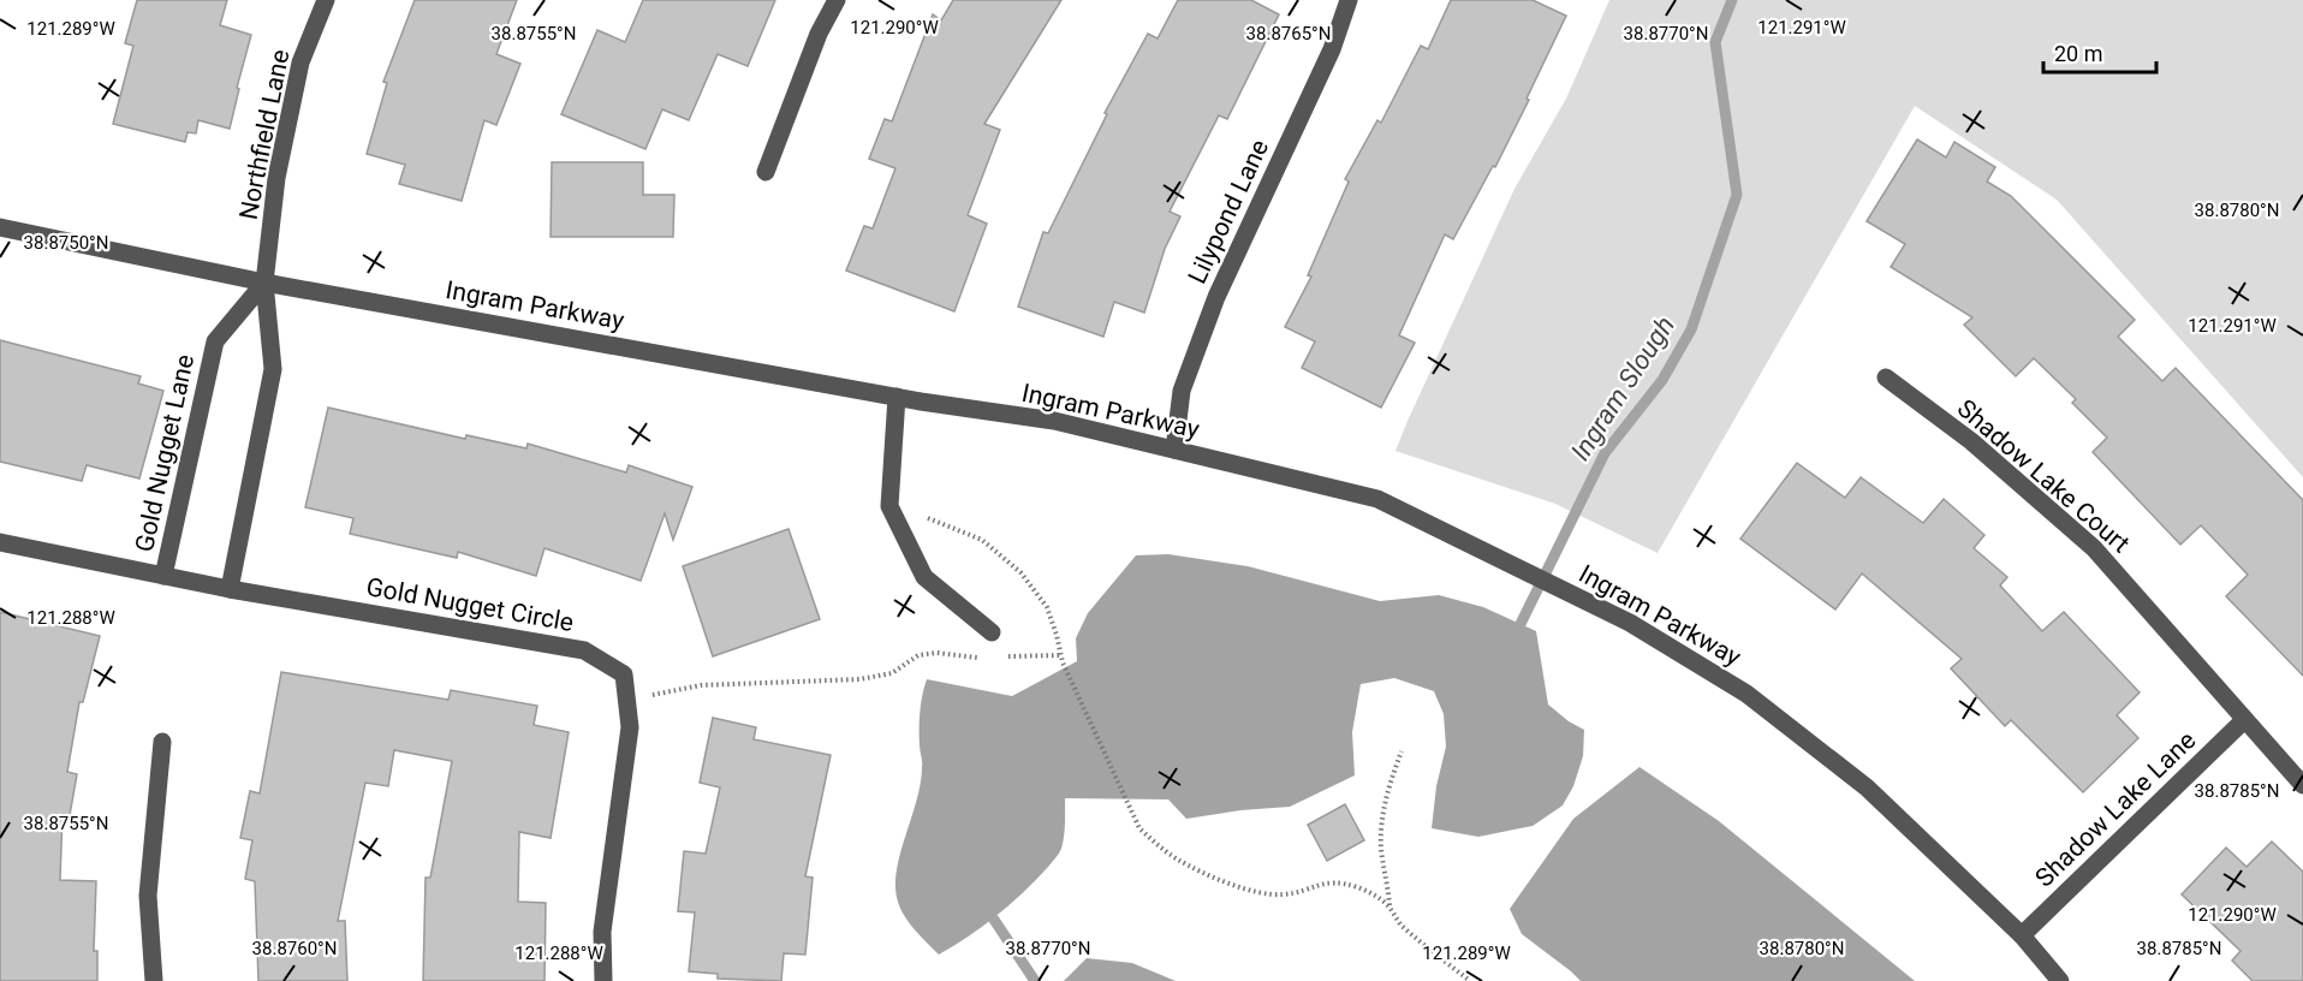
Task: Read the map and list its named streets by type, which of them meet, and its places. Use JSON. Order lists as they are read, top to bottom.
{
  "streets": {
    "street": [
      "Northfield Lane",
      "Lilypond Lane",
      "Ingram Parkway",
      "Gold Nugget Lane",
      "Shadow Lake Court",
      "Gold Nugget Circle",
      "Shadow Lake Lane"
    ]
  },
  "crossings": [
    ["Northfield Lane", "Ingram Parkway"],
    ["Northfield Lane", "Gold Nugget Lane"],
    ["Lilypond Lane", "Ingram Parkway"],
    ["Ingram Parkway", "Gold Nugget Lane"],
    ["Ingram Parkway", "Shadow Lake Lane"],
    ["Gold Nugget Lane", "Gold Nugget Circle"],
    ["Shadow Lake Court", "Shadow Lake Lane"]
  ],
  "water": ["Ingram Slough"],
  "scale_bar": "20 m",
  "coordinates": [
    "121.290°W",
    "121.291°W",
    "121.289°W",
    "38.8755°N",
    "38.8765°N",
    "38.8770°N",
    "38.8780°N",
    "38.8750°N",
    "121.288°W",
    "38.8785°N",
    "38.8760°N"
  ]
}
